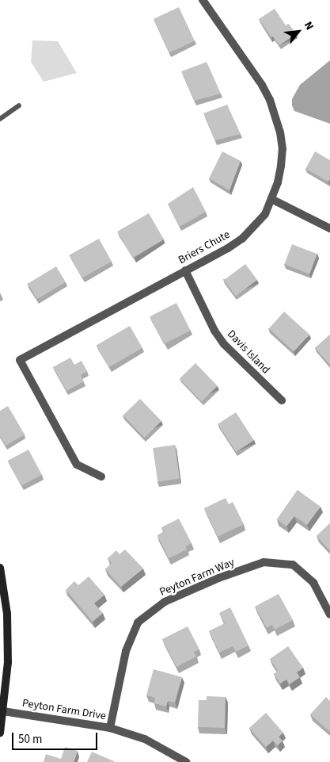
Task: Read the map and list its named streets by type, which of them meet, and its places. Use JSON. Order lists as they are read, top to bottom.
{
  "streets": {
    "street": [
      "Briers Chute",
      "Davis Island",
      "Peyton Farm Way",
      "Peyton Farm Drive"
    ]
  },
  "crossings": [
    ["Briers Chute", "Davis Island"],
    ["Peyton Farm Way", "Peyton Farm Drive"]
  ],
  "scale_bar": "50 m",
  "north": "top right"
}
